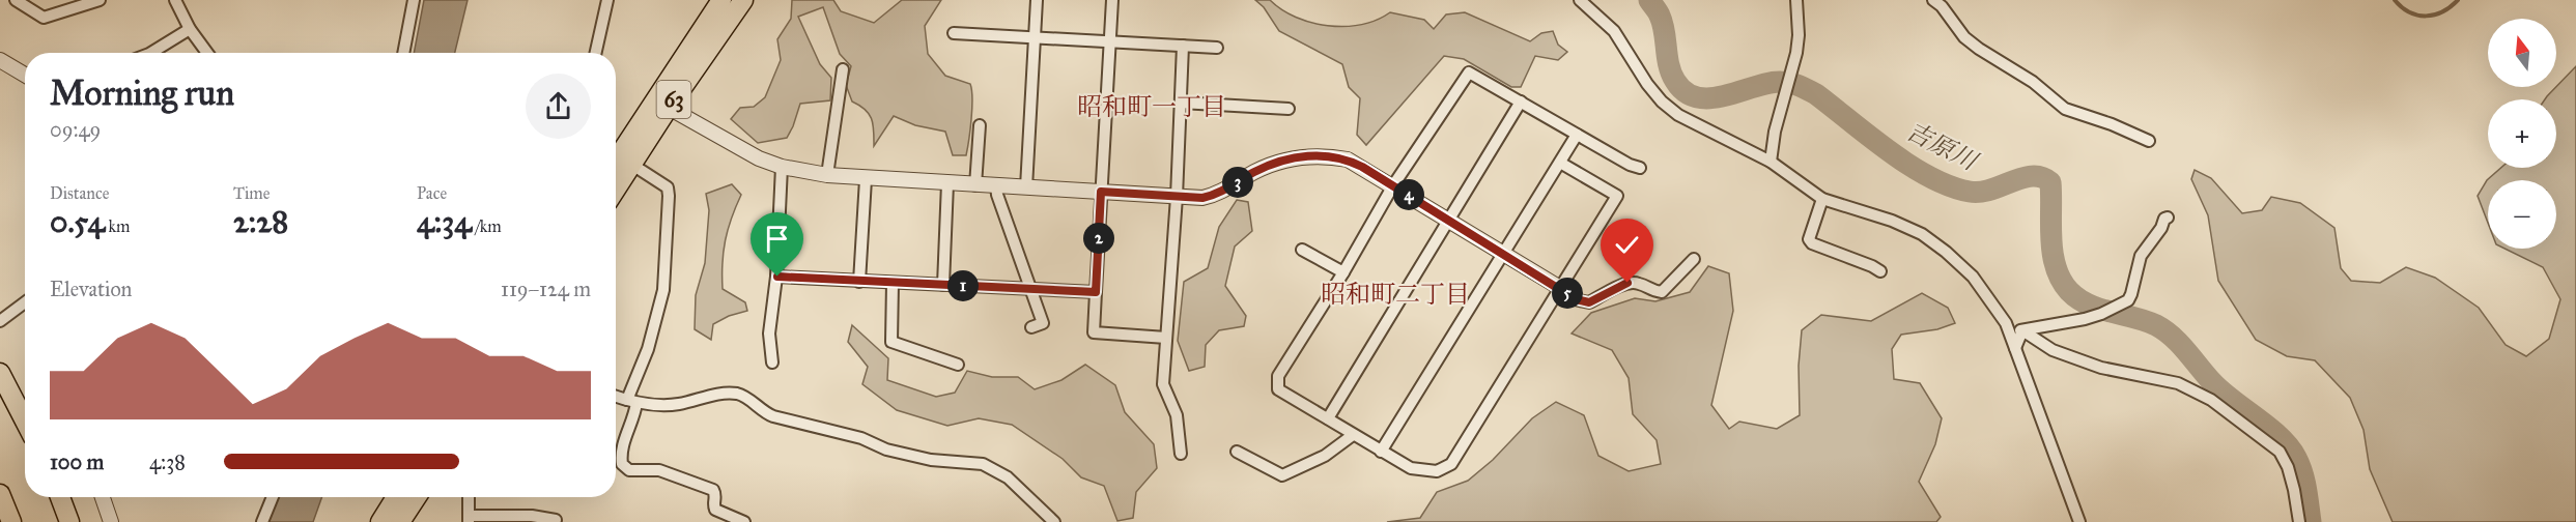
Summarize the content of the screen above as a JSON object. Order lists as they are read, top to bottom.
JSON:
{
  "streets": {
    "main road": ["63"]
  },
  "districts": ["昭和町一丁目", "昭和町二丁目"],
  "water": ["吉原川"],
  "north": "top",
  "page": {
    "map_buttons": ["+", "−"],
    "heading": ["Morning run", "09:49"],
    "stats": [
      ["Distance", "0.54 km"],
      ["Time", "2:28"],
      ["Pace", "4:34 /km"]
    ],
    "pins": [
      "3",
      "4",
      "2",
      "1",
      "5"
    ],
    "chart": ["Elevation", "119–124 m"],
    "list": [
      {
        "name": "100 m",
        "note": "4:38"
      }
    ]
  }
}
